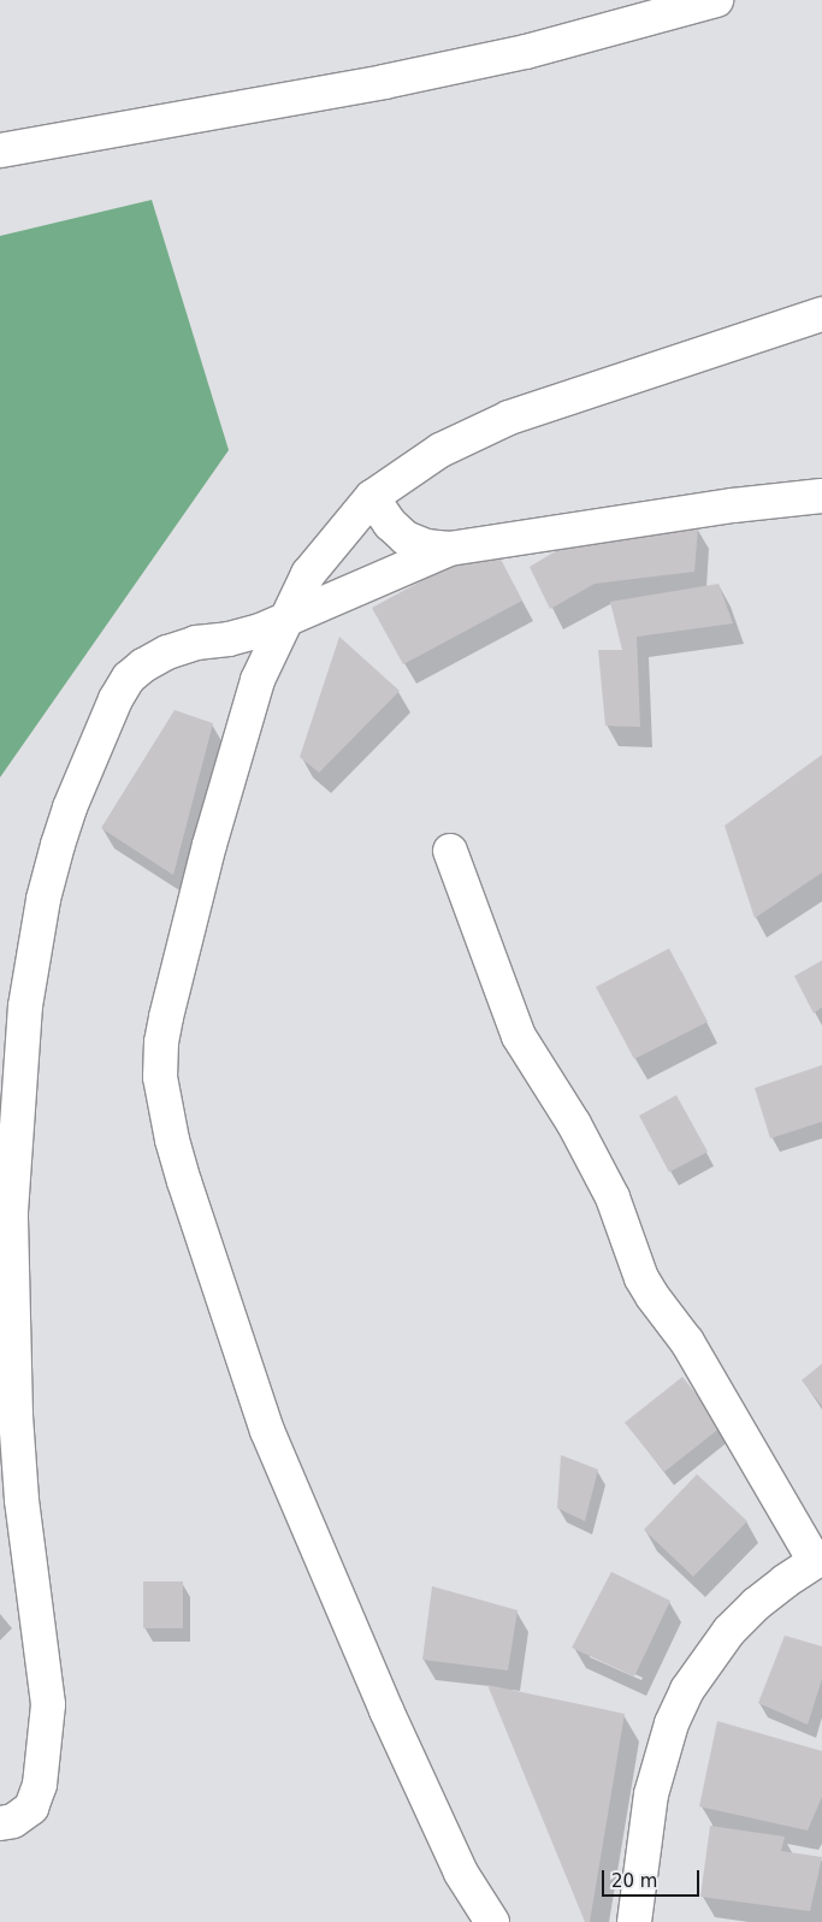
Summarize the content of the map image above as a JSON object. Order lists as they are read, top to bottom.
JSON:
{
  "scale_bar": "20 m"
}
